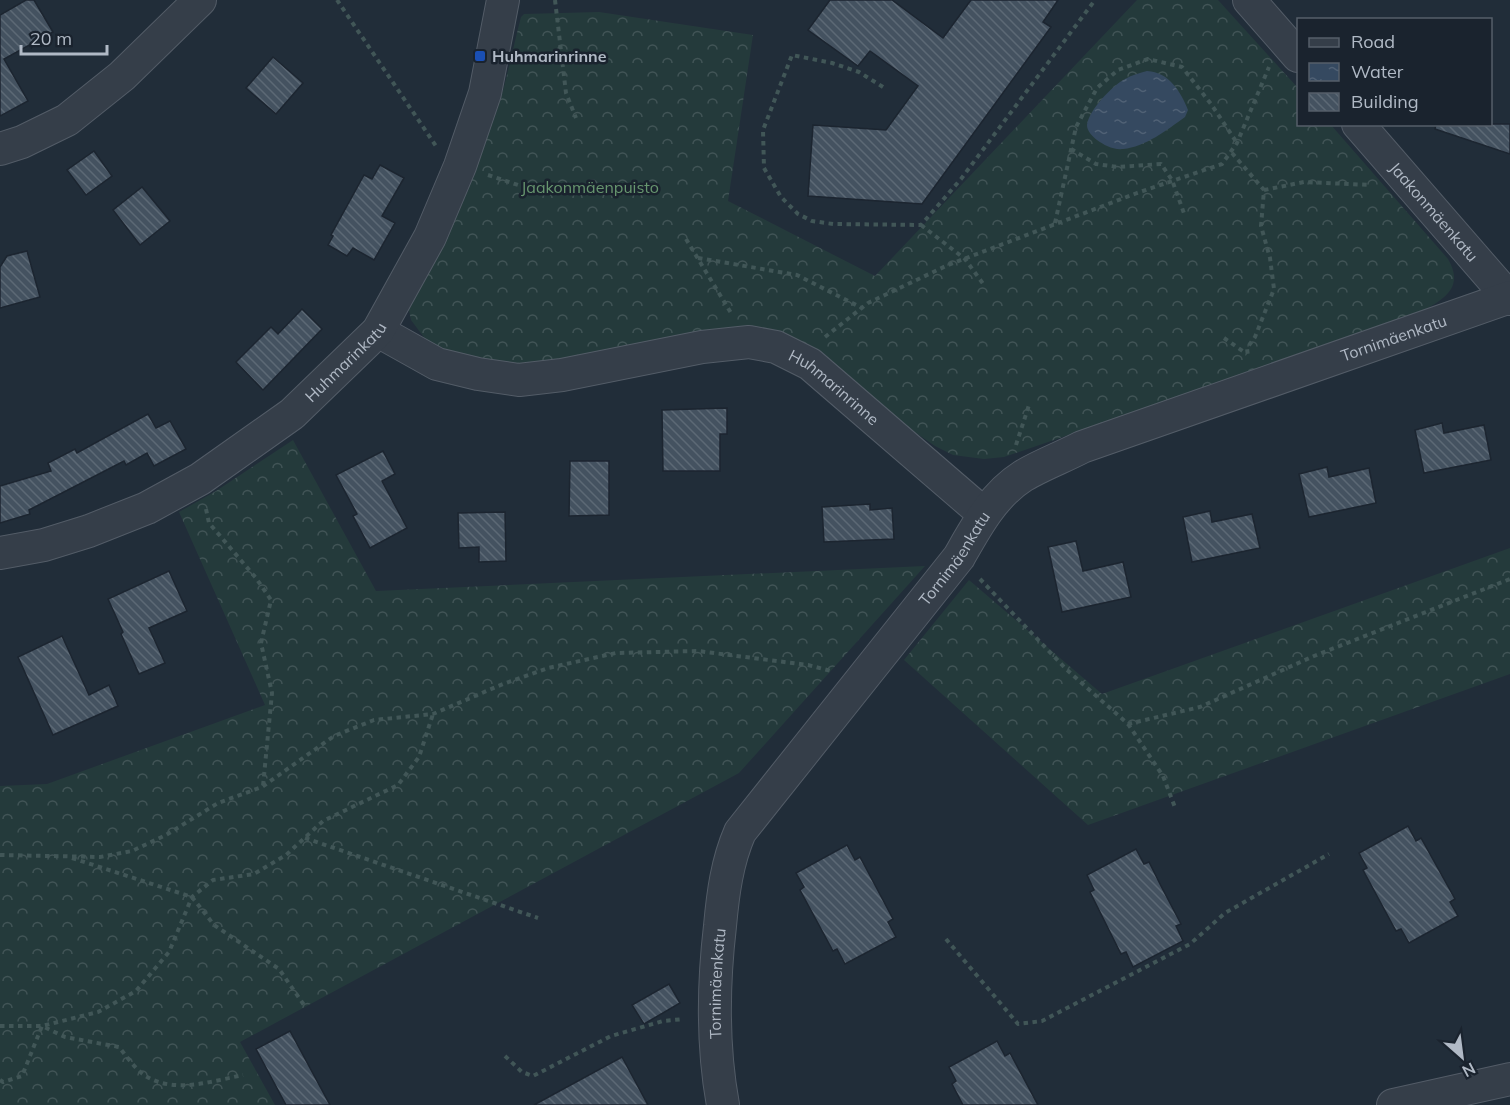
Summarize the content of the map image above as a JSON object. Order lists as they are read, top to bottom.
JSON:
{
  "streets": {
    "street": [
      "Jaakonmäenkatu",
      "Tornimäenkatu",
      "Huhmarinkatu",
      "Huhmarinrinne"
    ]
  },
  "crossings": [
    ["Jaakonmäenkatu", "Tornimäenkatu"],
    ["Tornimäenkatu", "Huhmarinrinne"],
    ["Huhmarinkatu", "Huhmarinrinne"]
  ],
  "parks": ["Jaakonmäenpuisto"],
  "places": {
    "transit": ["Huhmarinrinne"]
  },
  "legend": ["Road", "Water", "Building"],
  "scale_bar": "20 m",
  "north": "bottom right"
}
